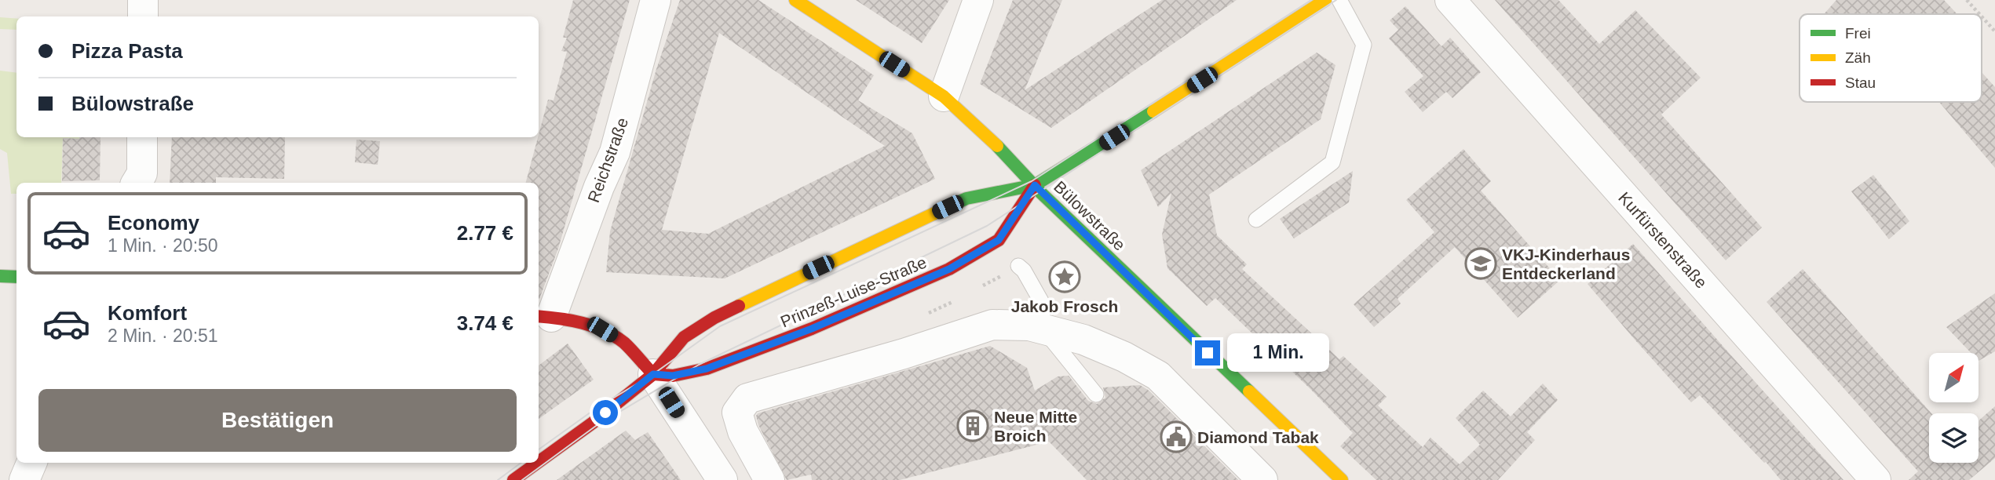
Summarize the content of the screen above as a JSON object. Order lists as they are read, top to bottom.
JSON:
{
  "streets": {
    "main road": ["Bülowstraße", "Prinzeß-Luise-Straße"],
    "street": ["Reichstraße", "Kurfürstenstraße"]
  },
  "crossings": [
    ["Bülowstraße", "Prinzeß-Luise-Straße"]
  ],
  "places": {
    "school or university": ["VKJ-Kinderhaus Entdeckerland"],
    "place": ["Jakob Frosch"],
    "building": ["Neue Mitte Broich"],
    "public building": ["Diamond Tabak"]
  },
  "legend": ["Frei", "Zäh", "Stau"],
  "north": "top right",
  "page": {
    "banner": ["Pizza Pasta", "Bülowstraße"],
    "list": [
      {
        "name": "Economy",
        "note": "1 Min. · 20:50",
        "value": "2.77 €"
      },
      {
        "name": "Komfort",
        "note": "2 Min. · 20:51",
        "value": "3.74 €"
      }
    ],
    "bubble": "1 Min.",
    "buttons": "Bestätigen"
  }
}
